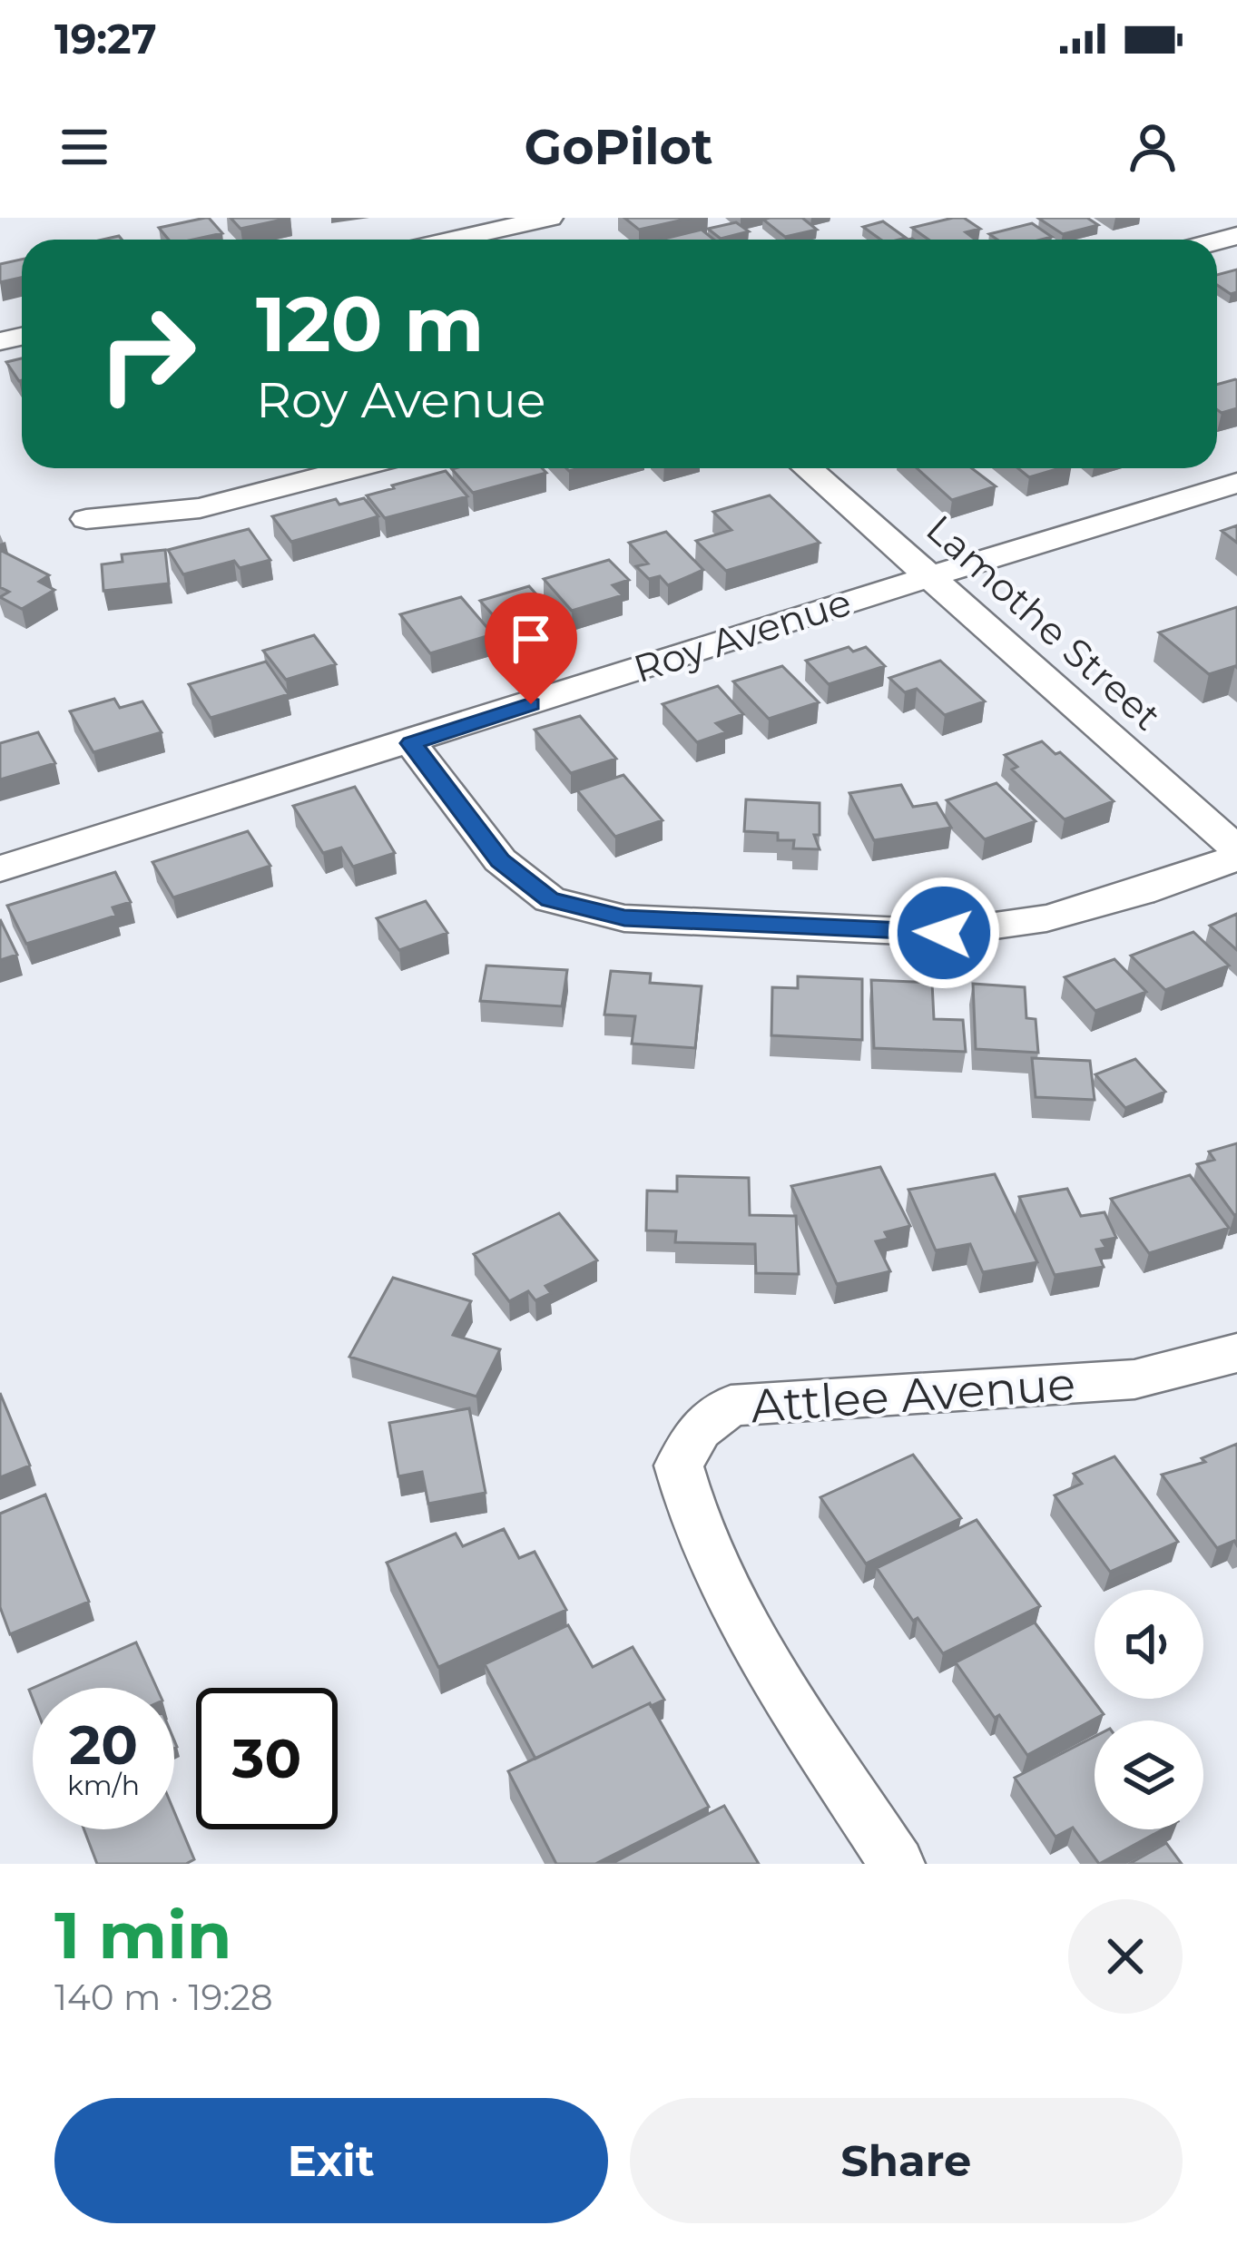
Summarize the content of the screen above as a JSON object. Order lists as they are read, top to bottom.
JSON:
{
  "streets": {
    "street": ["Lamothe Street", "Roy Avenue", "Attlee Avenue"]
  },
  "crossings": [
    ["Lamothe Street", "Roy Avenue"]
  ],
  "page": {
    "status": "19:27",
    "header": "GoPilot",
    "turn": ["120 m", "Roy Avenue"],
    "speed": "20 km/h",
    "limit": "30",
    "heading": ["1 min", "140 m · 19:28"],
    "buttons": ["Exit", "Share"]
  }
}
